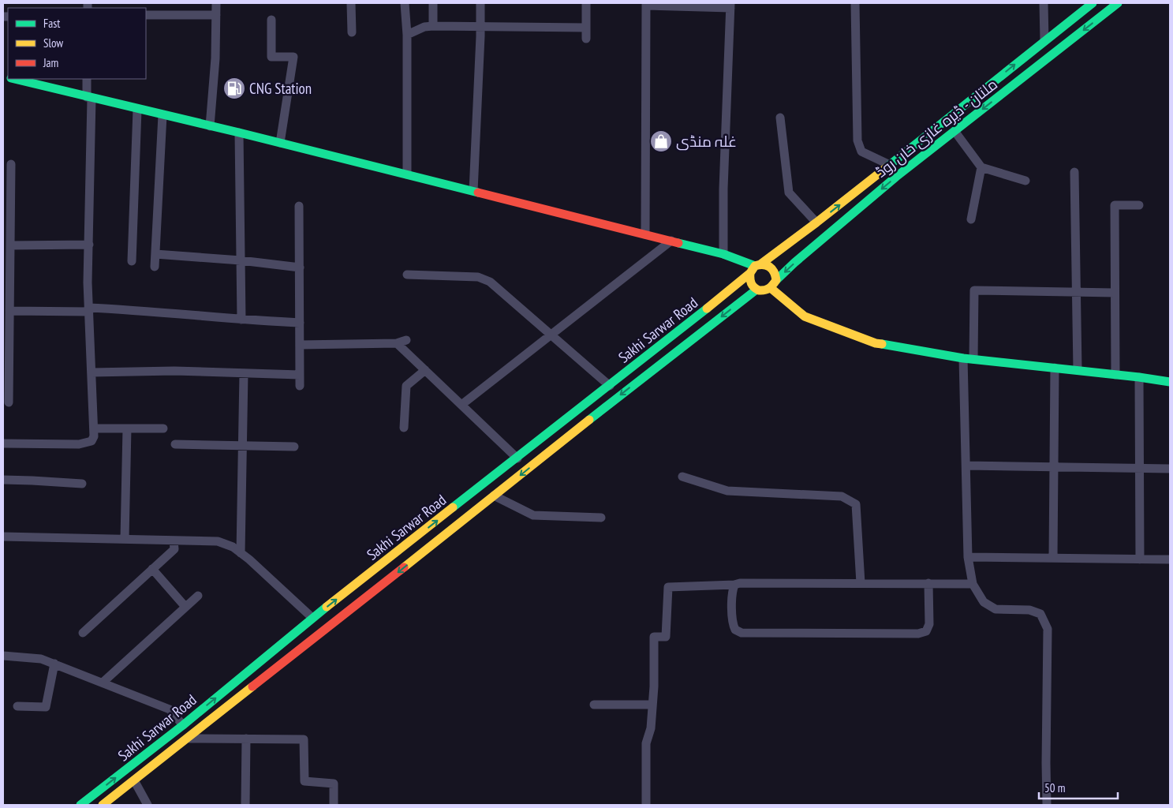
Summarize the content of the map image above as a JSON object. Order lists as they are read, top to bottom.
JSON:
{
  "streets": {
    "main road": ["ملتان - ڈیرہ غازی خان روڈ", "Sakhi Sarwar Road"]
  },
  "crossings": [
    ["ملتان - ڈیرہ غازی خان روڈ", "Sakhi Sarwar Road"]
  ],
  "places": {
    "fuel station": ["CNG Station"],
    "shop": ["غلہ منڈی"]
  },
  "legend": ["Fast", "Slow", "Jam"],
  "scale_bar": "50 m"
}
